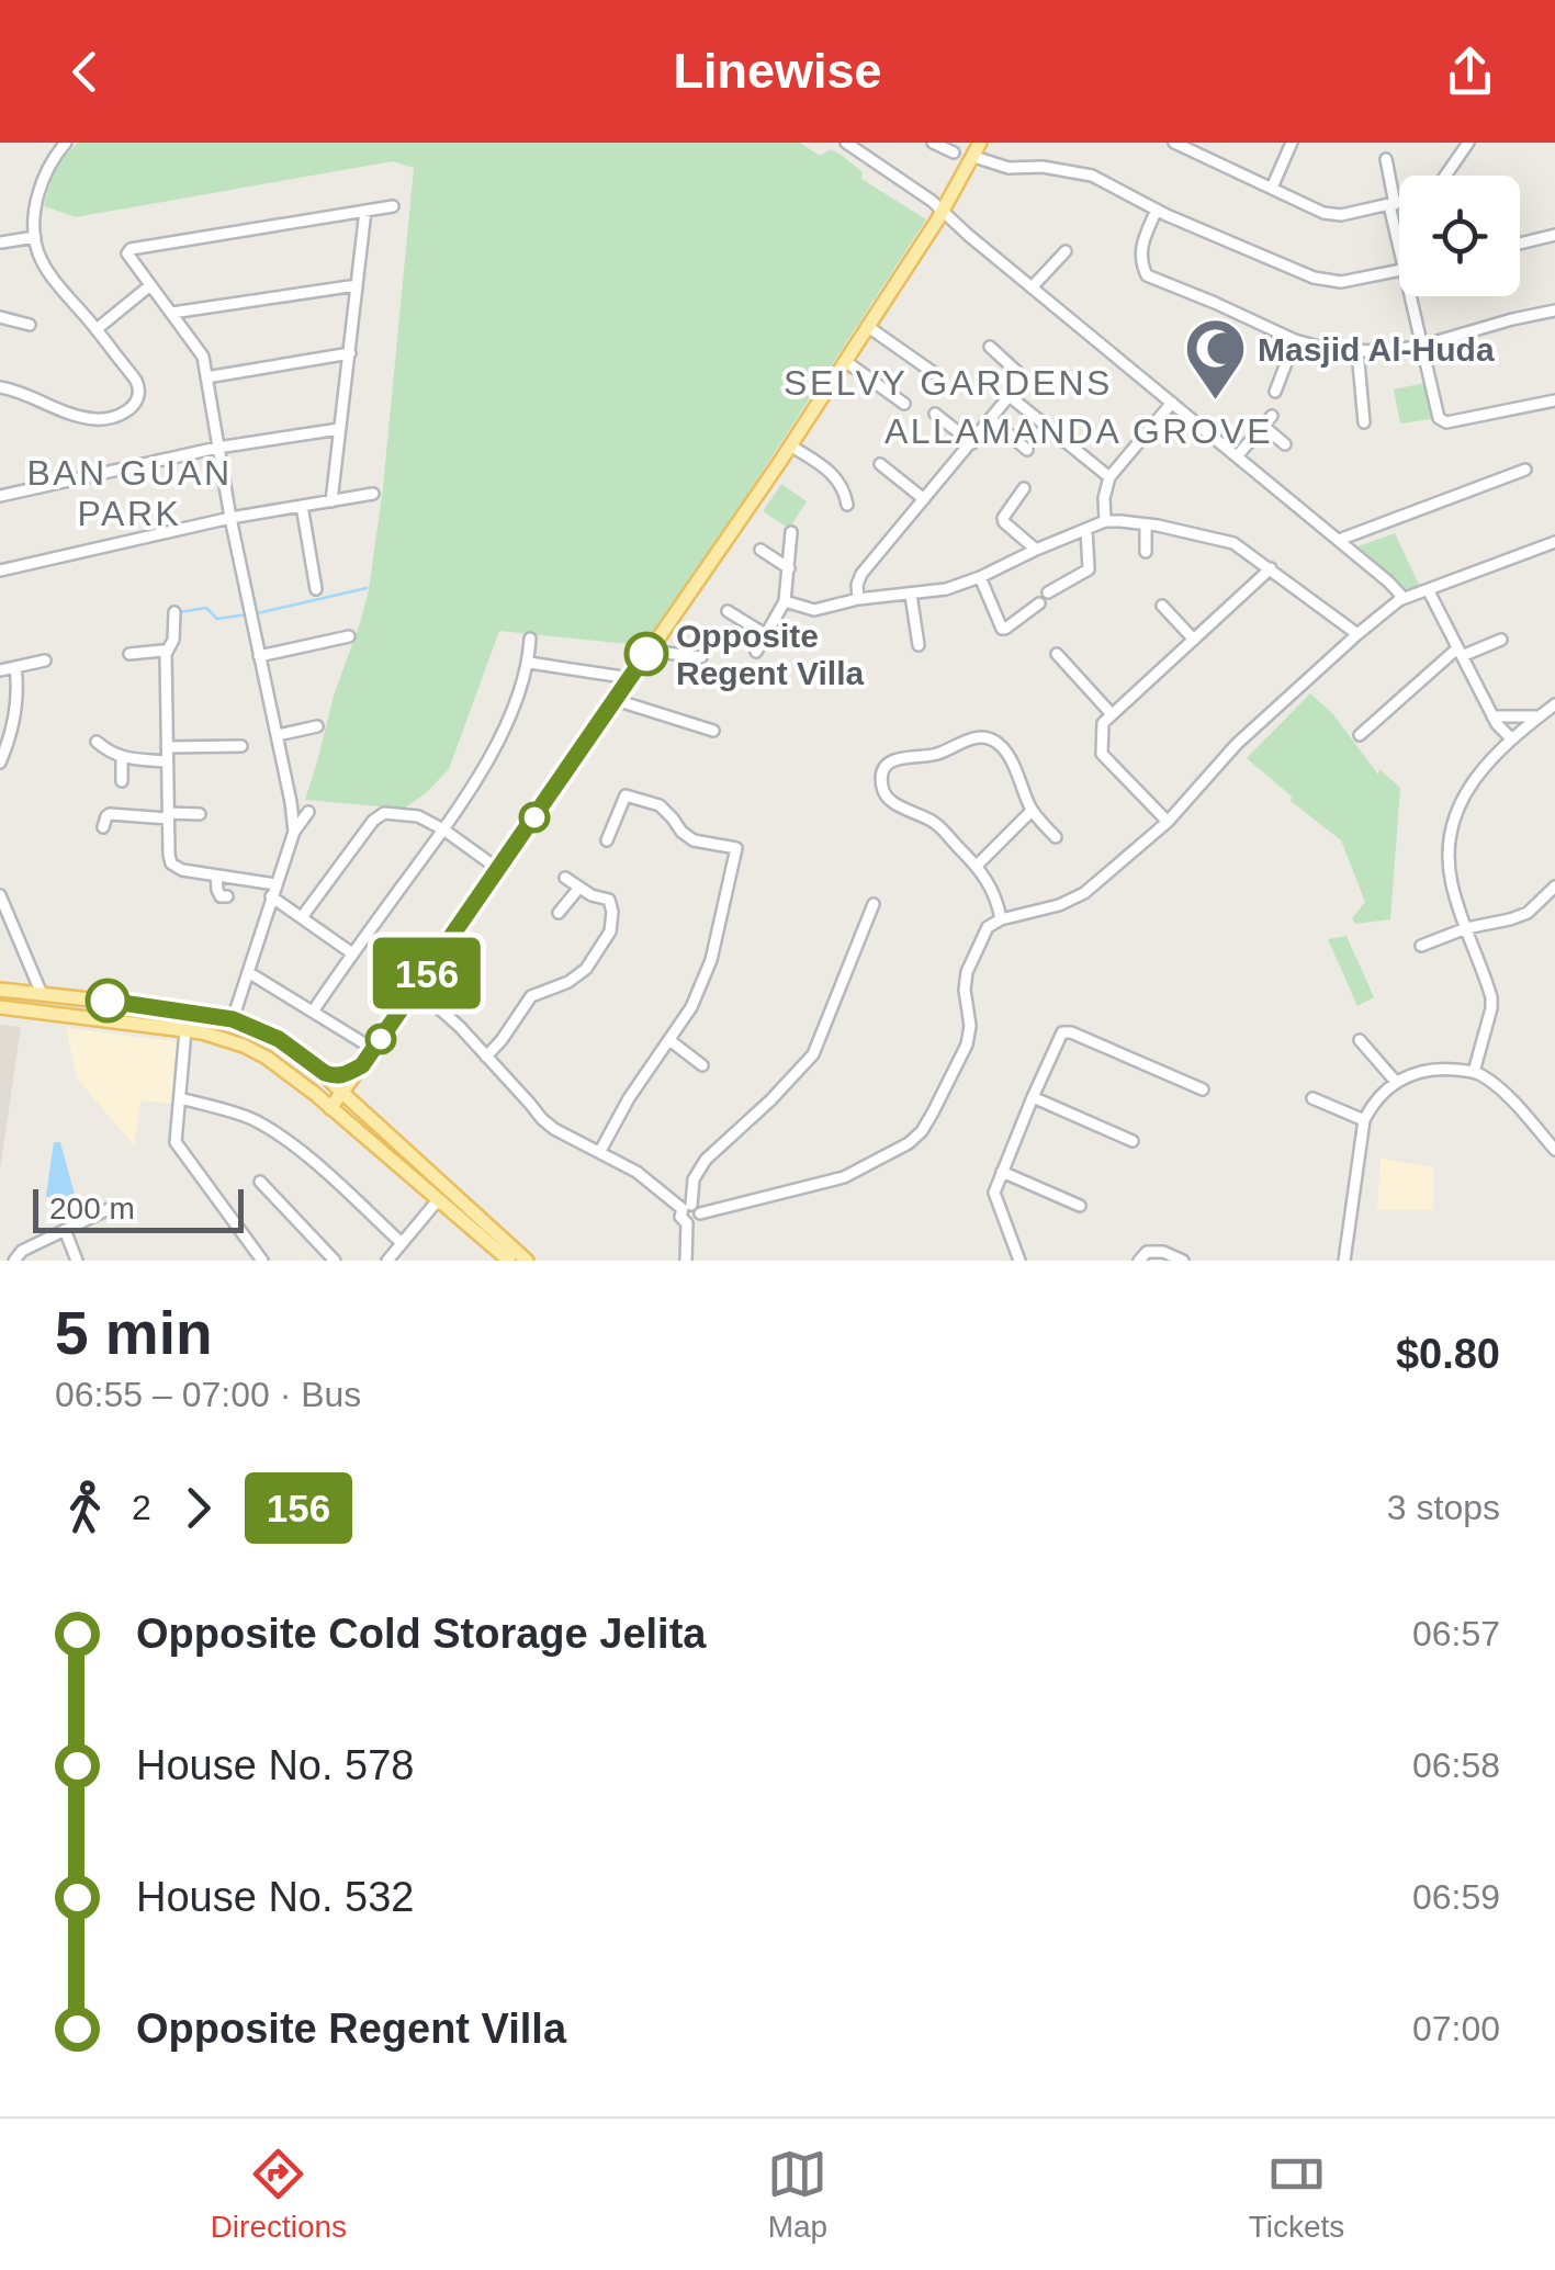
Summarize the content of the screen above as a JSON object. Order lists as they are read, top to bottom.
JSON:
{
  "districts": ["SELVY GARDENS", "ALLAMANDA GROVE", "BAN GUAN PARK"],
  "places": {
    "mosque": ["Masjid Al-Huda"],
    "other": ["Opposite Regent Villa"]
  },
  "lines": ["bus line 156"],
  "scale_bar": "200 m",
  "page": {
    "header": "Linewise",
    "on_map": "156",
    "scale": "200 m",
    "heading": ["5 min", "06:55 – 07:00 · Bus", "$0.80"],
    "legs": ["2", "156", "3 stops"],
    "list": [
      {
        "name": "Opposite Cold Storage Jelita",
        "value": "06:57"
      },
      {
        "name": "House No. 578",
        "value": "06:58"
      },
      {
        "name": "House No. 532",
        "value": "06:59"
      },
      {
        "name": "Opposite Regent Villa",
        "value": "07:00"
      }
    ],
    "tabs": ["Directions", "Map", "Tickets"]
  }
}
